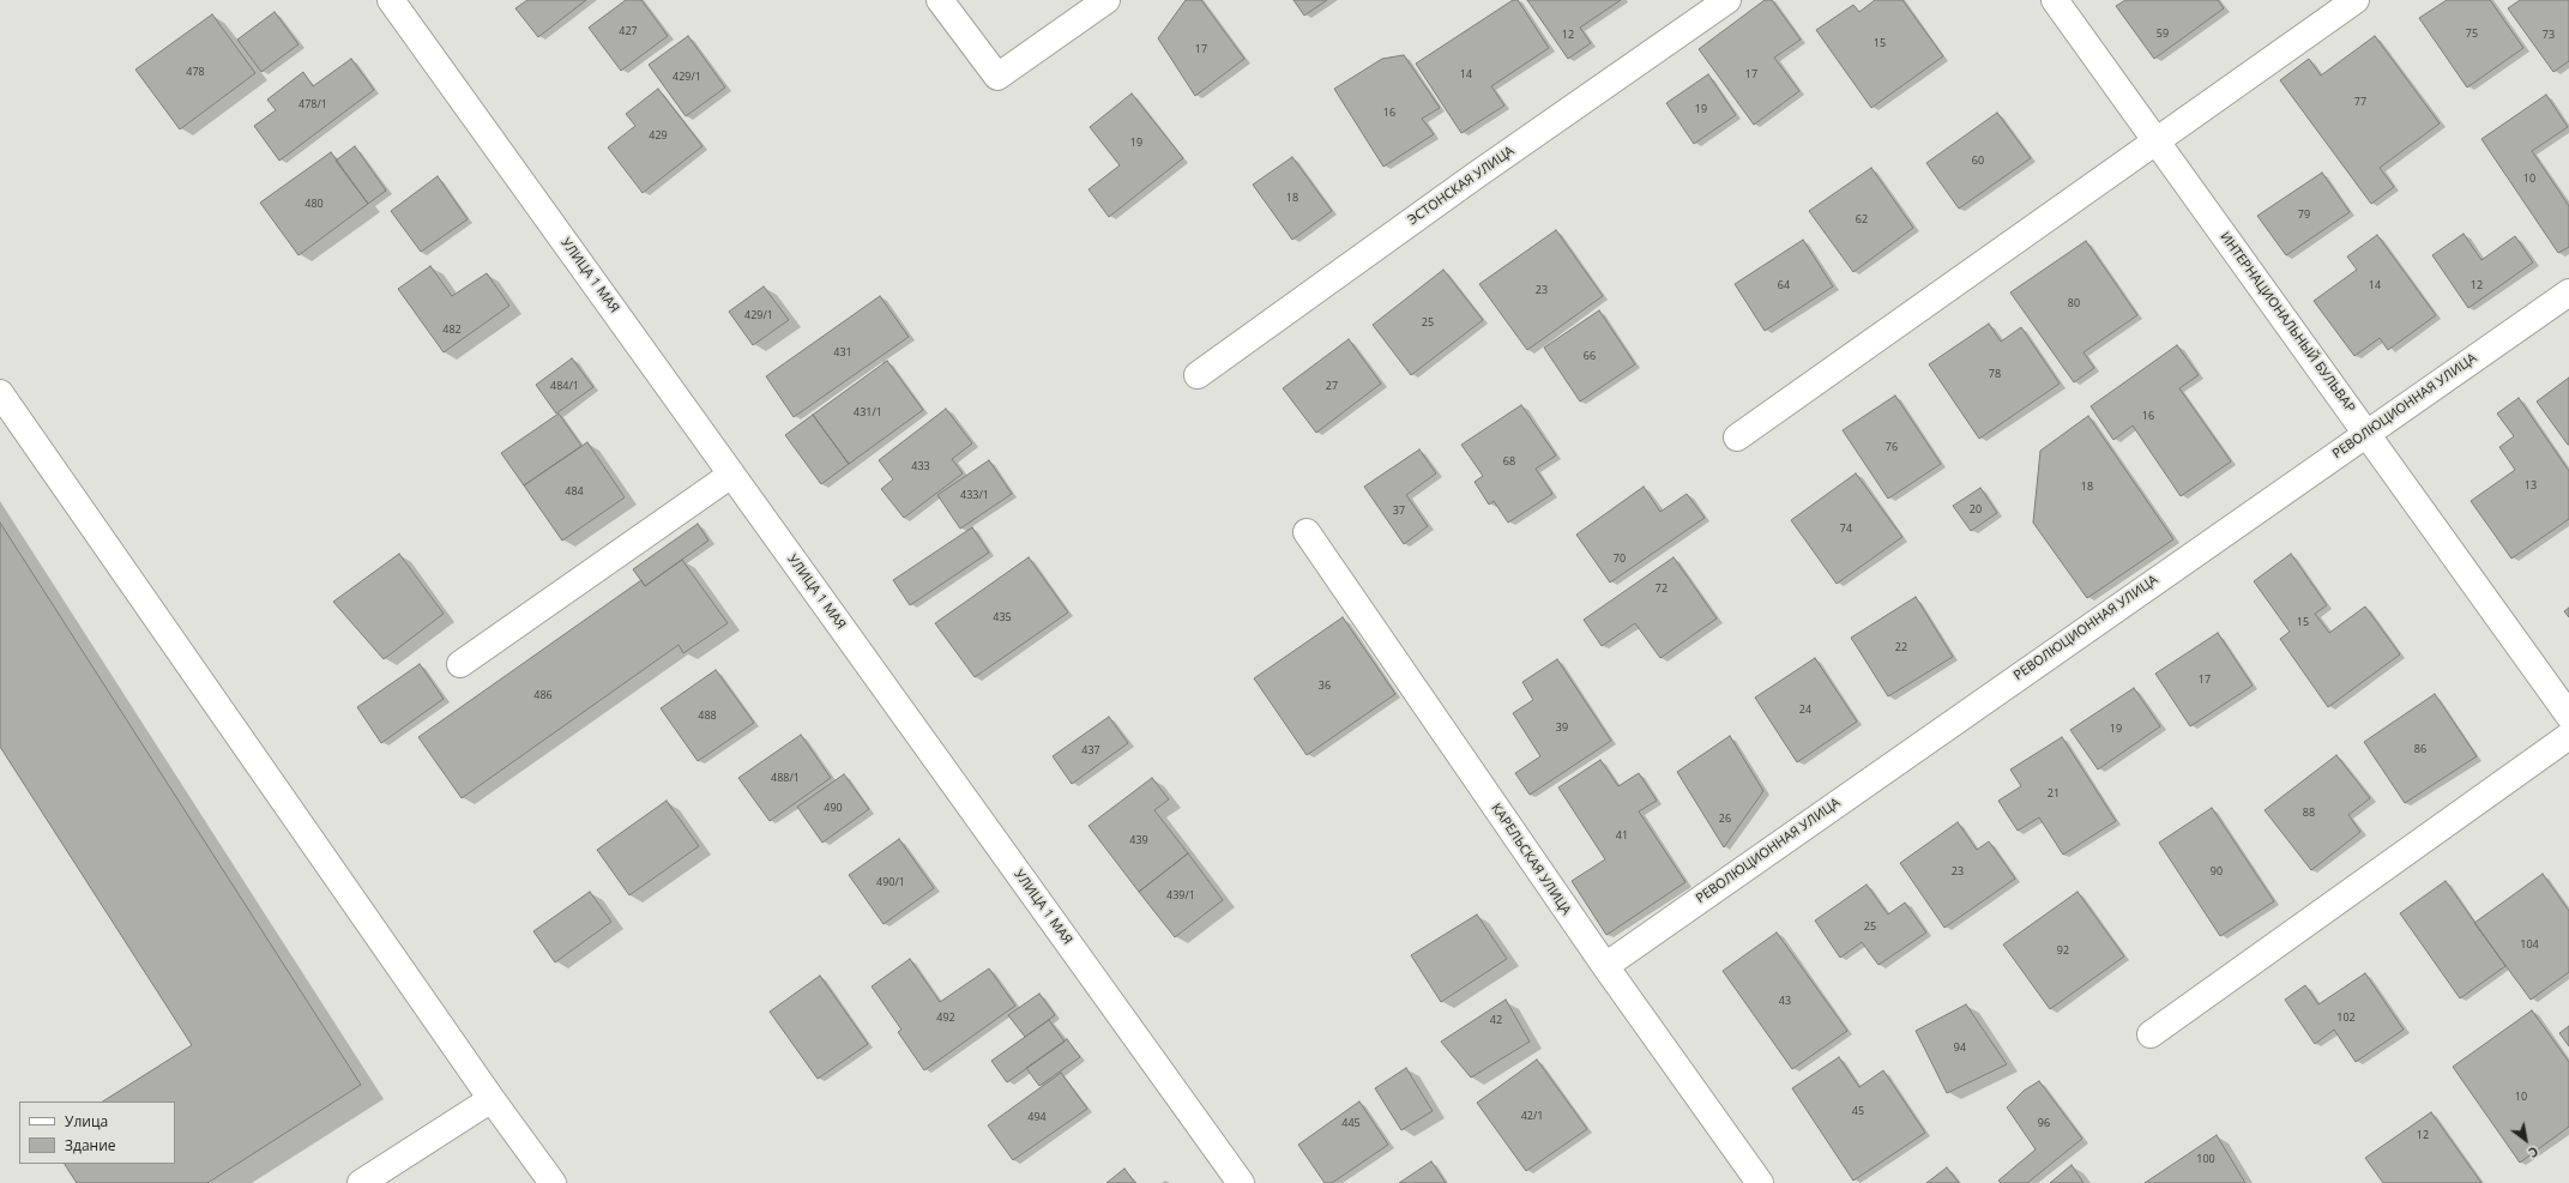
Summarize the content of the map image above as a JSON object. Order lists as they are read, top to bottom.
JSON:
{
  "streets": {
    "street": [
      "ЭСТОНСКАЯ УЛИЦА",
      "УЛИЦА 1 МАЯ",
      "ИНТЕРНАЦИОНАЛЬНЫЙ БУЛЬВАР",
      "РЕВОЛЮЦИОННАЯ УЛИЦА",
      "КАРЕЛЬСКАЯ УЛИЦА"
    ]
  },
  "crossings": [
    ["ИНТЕРНАЦИОНАЛЬНЫЙ БУЛЬВАР", "РЕВОЛЮЦИОННАЯ УЛИЦА"],
    ["РЕВОЛЮЦИОННАЯ УЛИЦА", "КАРЕЛЬСКАЯ УЛИЦА"]
  ],
  "house_numbers": [
    "427",
    "59",
    "75",
    "12",
    "73",
    "15",
    "17",
    "478",
    "14",
    "17",
    "429/1",
    "77",
    "478/1",
    "19",
    "16",
    "429",
    "19",
    "60",
    "10",
    "18",
    "480",
    "79",
    "62",
    "64",
    "14",
    "12",
    "23",
    "80",
    "429/1",
    "25",
    "482",
    "431",
    "66",
    "78",
    "484/1",
    "27",
    "431/1",
    "16",
    "76",
    "68",
    "433",
    "13",
    "18",
    "484",
    "433/1",
    "20",
    "37",
    "74",
    "70",
    "72",
    "435",
    "15",
    "22",
    "17",
    "36",
    "486",
    "24",
    "488",
    "39",
    "19",
    "86",
    "437",
    "488/1",
    "21",
    "490",
    "88",
    "26",
    "41",
    "439",
    "23",
    "90",
    "490/1",
    "439/1",
    "25",
    "104",
    "92",
    "43",
    "492",
    "102",
    "42",
    "94",
    "10",
    "45",
    "42/1",
    "494",
    "445",
    "96",
    "12",
    "100"
  ],
  "legend": ["Улица", "Здание"],
  "north": "bottom right"
}
